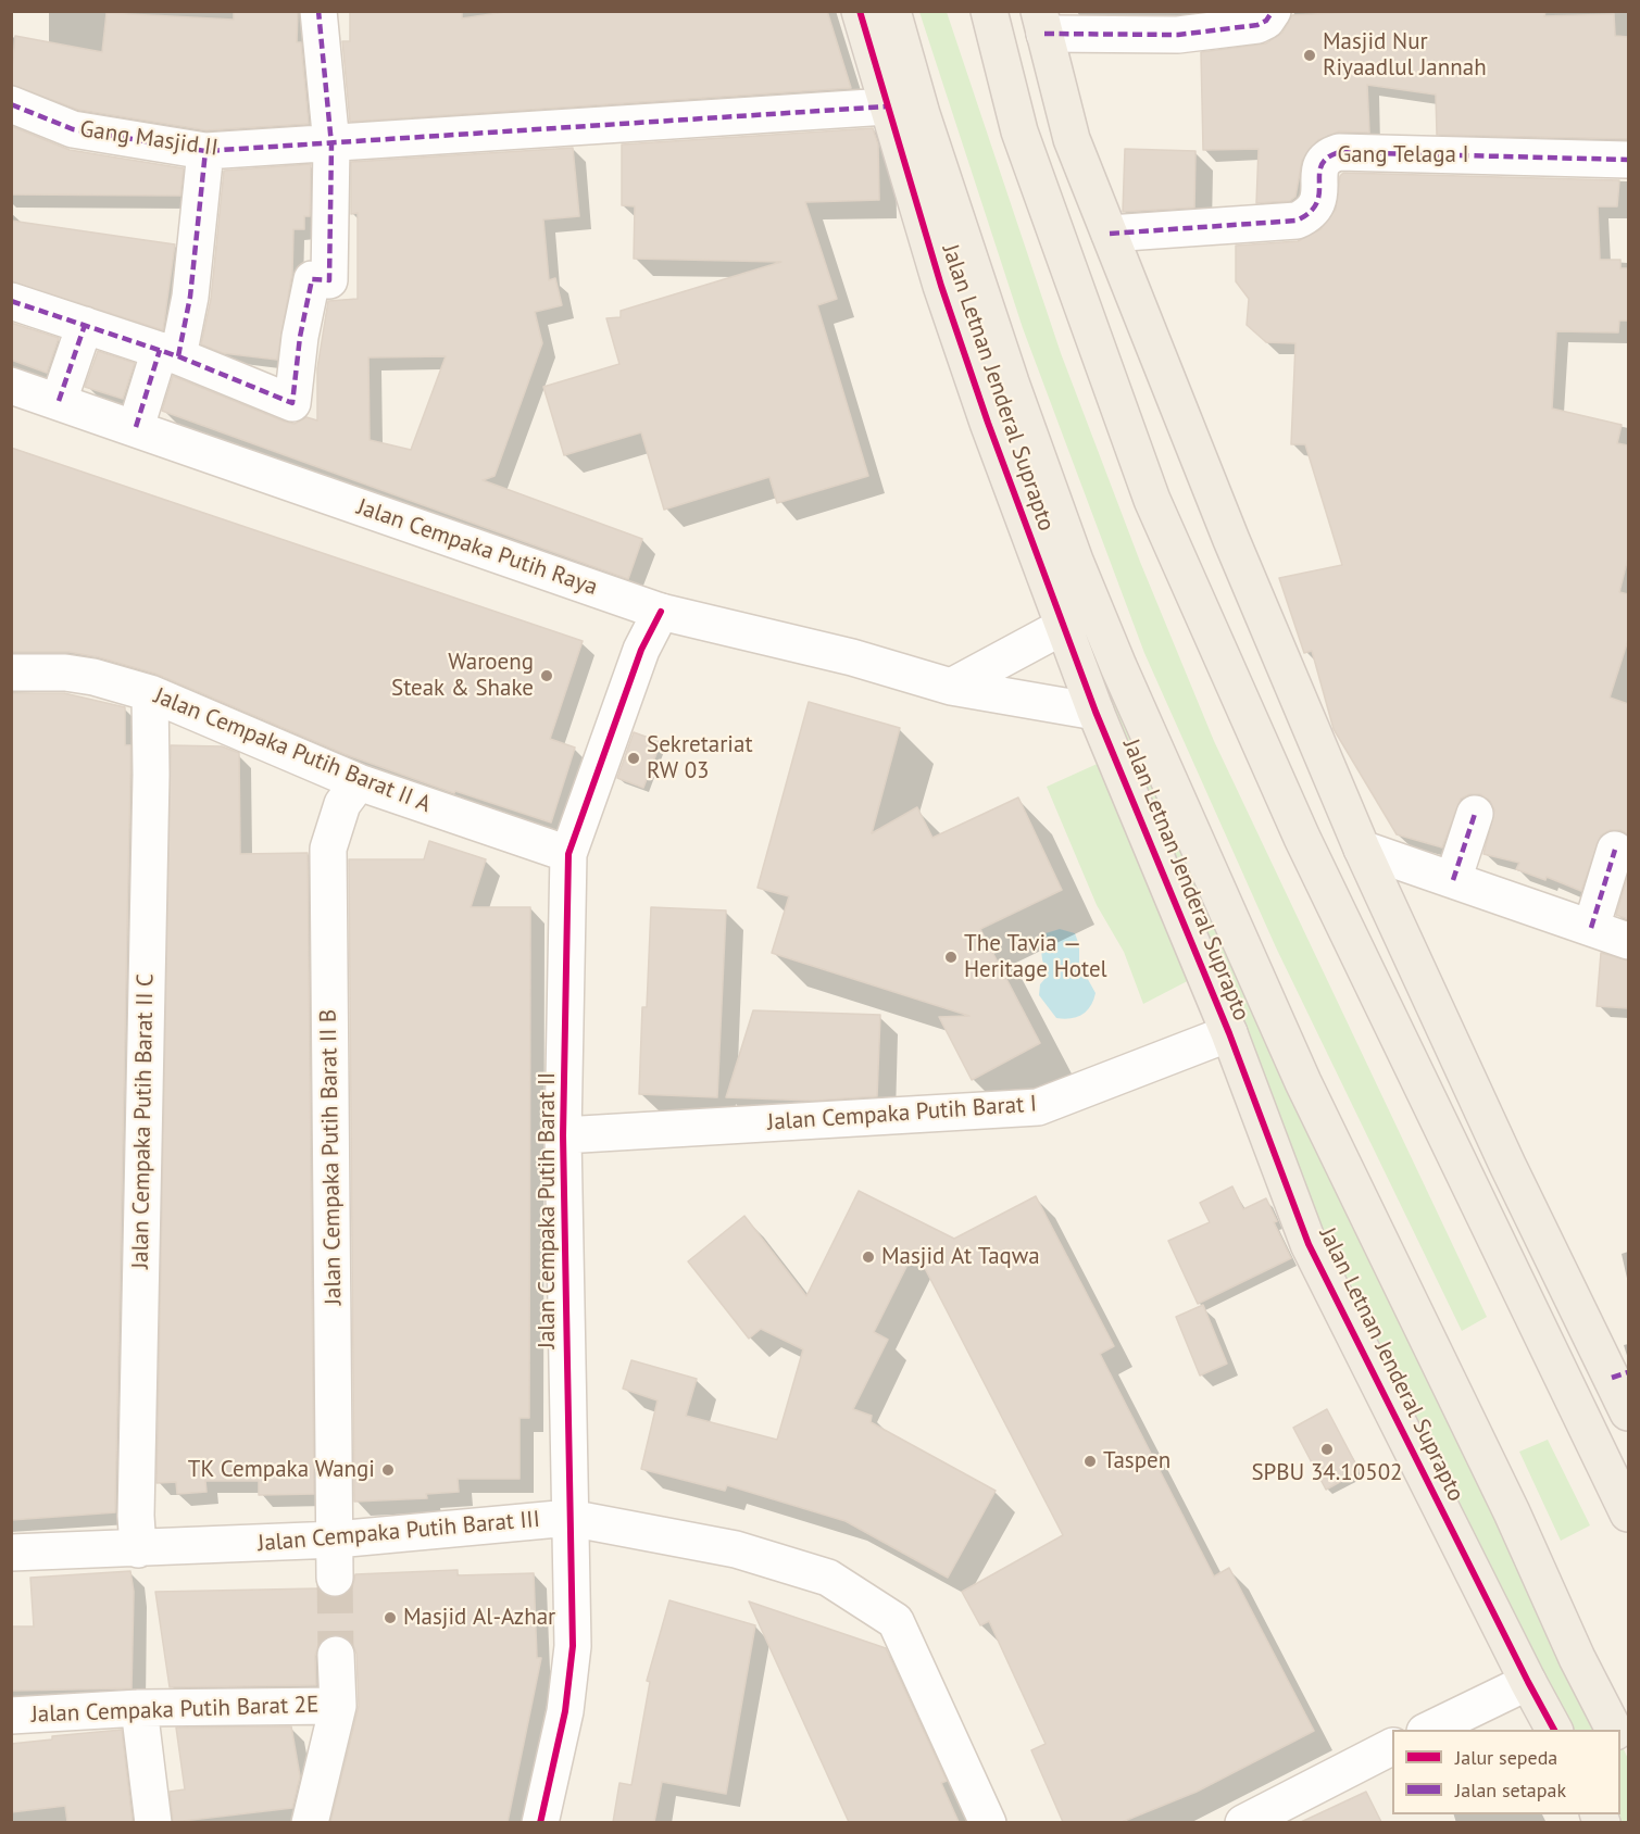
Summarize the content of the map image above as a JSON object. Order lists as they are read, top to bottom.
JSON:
{
  "streets": {
    "main road": ["Jalan Letnan Jenderal Suprapto"],
    "street": [
      "Gang Masjid II",
      "Gang Telaga I",
      "Jalan Cempaka Putih Raya",
      "Jalan Cempaka Putih Barat II A",
      "Jalan Cempaka Putih Barat I",
      "Jalan Cempaka Putih Barat II C",
      "Jalan Cempaka Putih Barat II B",
      "Jalan Cempaka Putih Barat II",
      "Jalan Cempaka Putih Barat III",
      "Jalan Cempaka Putih Barat 2E"
    ]
  },
  "crossings": [
    ["Gang Masjid II", "Jalan Letnan Jenderal Suprapto"],
    ["Jalan Letnan Jenderal Suprapto", "Jalan Cempaka Putih Raya"],
    ["Jalan Letnan Jenderal Suprapto", "Jalan Cempaka Putih Barat I"],
    ["Jalan Cempaka Putih Raya", "Jalan Cempaka Putih Barat II"],
    ["Jalan Cempaka Putih Barat II A", "Jalan Cempaka Putih Barat II C"],
    ["Jalan Cempaka Putih Barat II A", "Jalan Cempaka Putih Barat II B"],
    ["Jalan Cempaka Putih Barat II A", "Jalan Cempaka Putih Barat II"],
    ["Jalan Cempaka Putih Barat I", "Jalan Cempaka Putih Barat II"],
    ["Jalan Cempaka Putih Barat II C", "Jalan Cempaka Putih Barat III"],
    ["Jalan Cempaka Putih Barat II B", "Jalan Cempaka Putih Barat III"],
    ["Jalan Cempaka Putih Barat II", "Jalan Cempaka Putih Barat III"]
  ],
  "places": [
    "Masjid Nur Riyaadlul Jannah",
    "Waroeng Steak & Shake",
    "Sekretariat RW 03",
    "The Tavia — Heritage Hotel",
    "Masjid At Taqwa",
    "SPBU 34.10502",
    "Taspen",
    "TK Cempaka Wangi",
    "Masjid Al-Azhar"
  ],
  "legend": ["Jalur sepeda", "Jalan setapak"]
}
